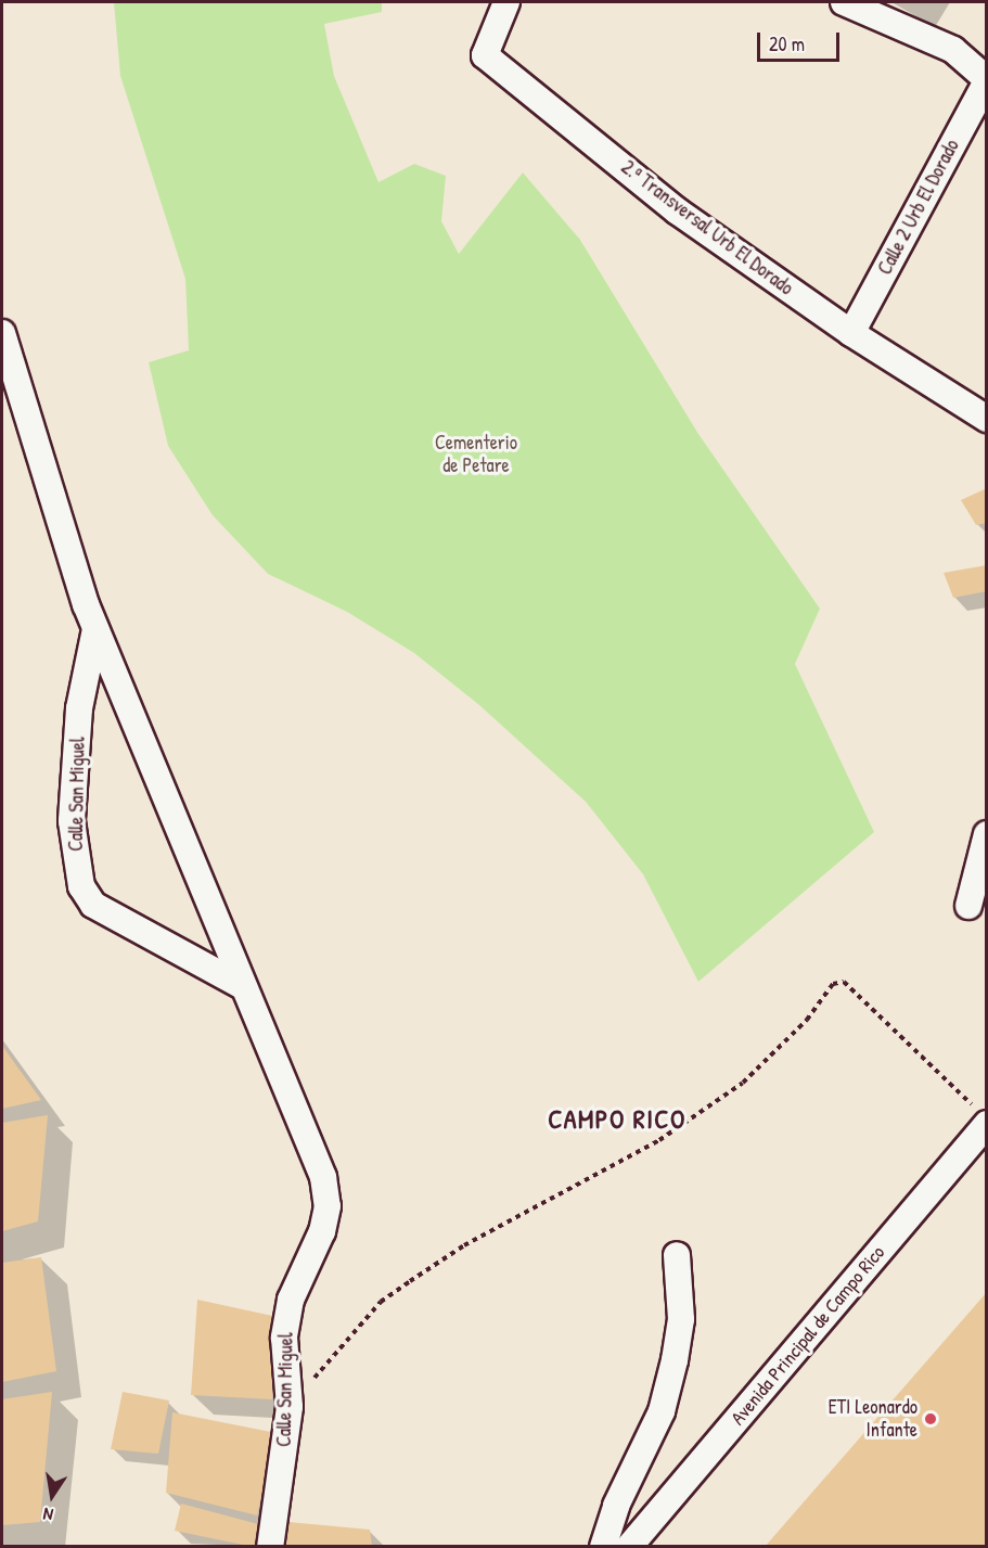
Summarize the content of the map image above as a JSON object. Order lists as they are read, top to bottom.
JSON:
{
  "streets": {
    "street": [
      "Calle 2 Urb El Dorado",
      "2.ª Transversal Urb El Dorado",
      "Calle San Miguel",
      "Avenida Principal de Campo Rico"
    ]
  },
  "crossings": [
    ["Calle 2 Urb El Dorado", "2.ª Transversal Urb El Dorado"]
  ],
  "districts": ["CAMPO RICO"],
  "parks": ["Cementerio de Petare"],
  "places": ["ETI Leonardo Infante"],
  "scale_bar": "20 m",
  "north": "bottom"
}
